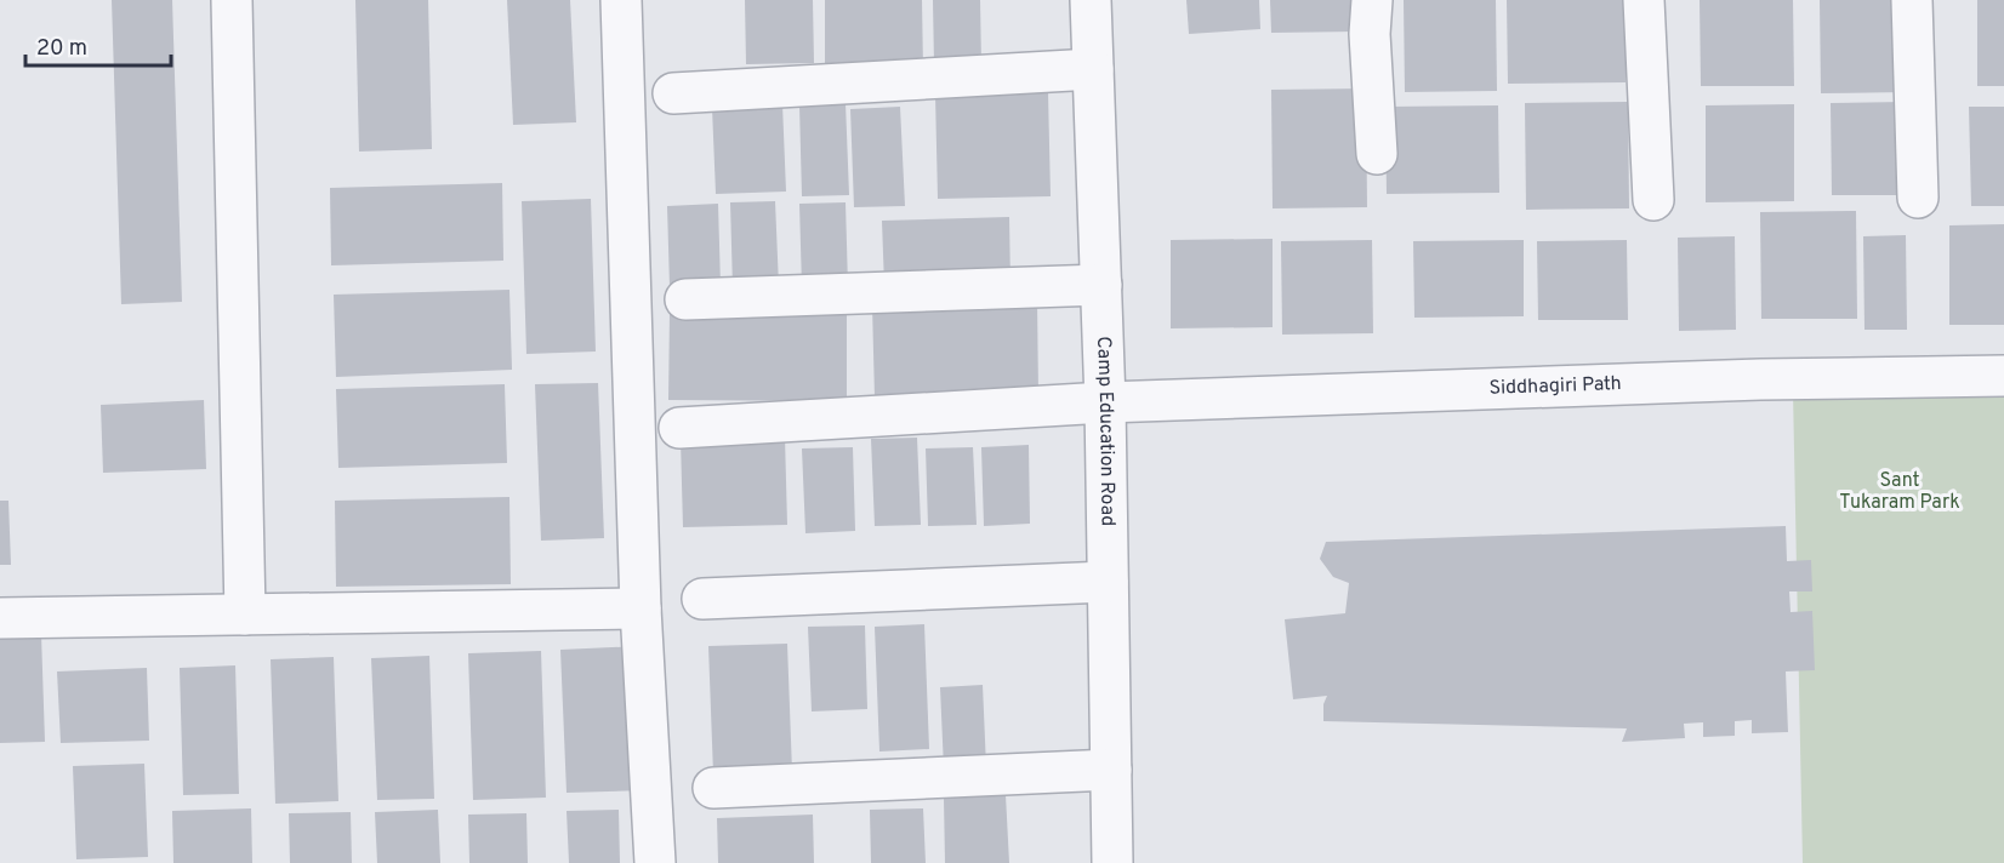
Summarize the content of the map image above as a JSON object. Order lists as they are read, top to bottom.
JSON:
{
  "streets": {
    "street": ["Siddhagiri Path", "Camp Education Road"]
  },
  "crossings": [
    ["Siddhagiri Path", "Camp Education Road"]
  ],
  "parks": ["Sant Tukaram Park"],
  "scale_bar": "20 m"
}
